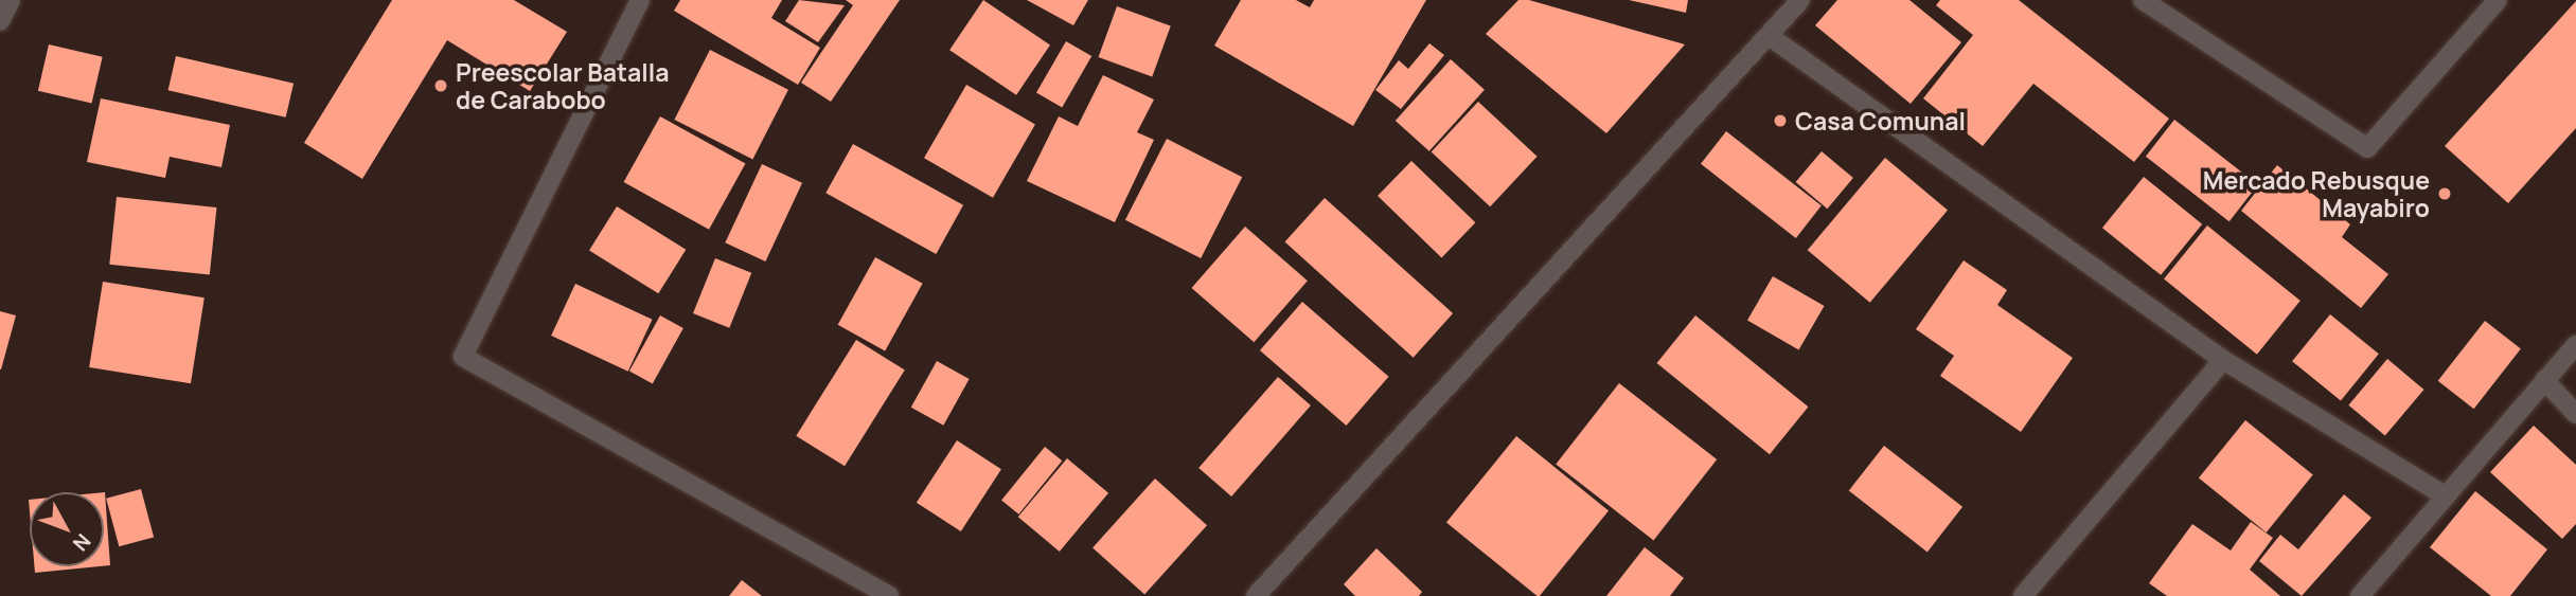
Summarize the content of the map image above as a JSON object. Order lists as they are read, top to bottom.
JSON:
{
  "places": ["Preescolar Batalla de Carabobo", "Casa Comunal", "Mercado Rebusque Mayabiro"],
  "north": "bottom right"
}
